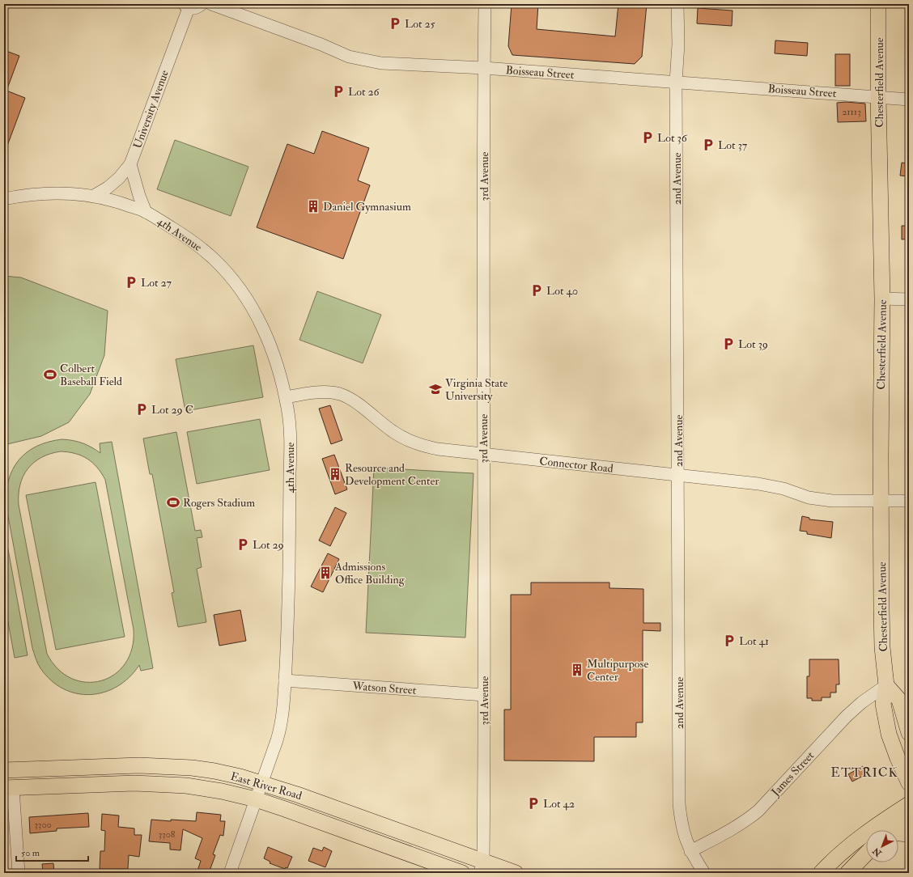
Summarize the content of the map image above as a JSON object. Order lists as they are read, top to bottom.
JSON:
{
  "streets": {
    "main road": ["Chesterfield Avenue", "East River Road"],
    "street": [
      "Boisseau Street",
      "University Avenue",
      "3rd Avenue",
      "2nd Avenue",
      "4th Avenue",
      "Connector Road",
      "Watson Street",
      "James Street"
    ]
  },
  "crossings": [
    ["Boisseau Street", "Chesterfield Avenue"],
    ["Boisseau Street", "3rd Avenue"],
    ["Boisseau Street", "2nd Avenue"],
    ["Chesterfield Avenue", "Connector Road"],
    ["Chesterfield Avenue", "James Street"],
    ["University Avenue", "4th Avenue"],
    ["3rd Avenue", "Connector Road"],
    ["3rd Avenue", "Watson Street"],
    ["3rd Avenue", "East River Road"],
    ["2nd Avenue", "Connector Road"],
    ["2nd Avenue", "James Street"],
    ["4th Avenue", "Connector Road"],
    ["4th Avenue", "Watson Street"],
    ["4th Avenue", "East River Road"]
  ],
  "districts": ["ETTRICK"],
  "places": {
    "parking": [
      "Lot 25",
      "Lot 26",
      "Lot 36",
      "Lot 37",
      "Lot 27",
      "Lot 40",
      "Lot 39",
      "Lot 29 C",
      "Lot 29",
      "Lot 41",
      "Lot 42"
    ],
    "building": [
      "Daniel Gymnasium",
      "Resource and Development Center",
      "Admissions Office Building",
      "Multipurpose Center"
    ],
    "sports": ["Colbert Baseball Field", "Rogers Stadium"],
    "school or university": ["Virginia State University"]
  },
  "house_numbers": ["21113", "3300", "3308"],
  "scale_bar": "50 m",
  "north": "bottom left"
}
